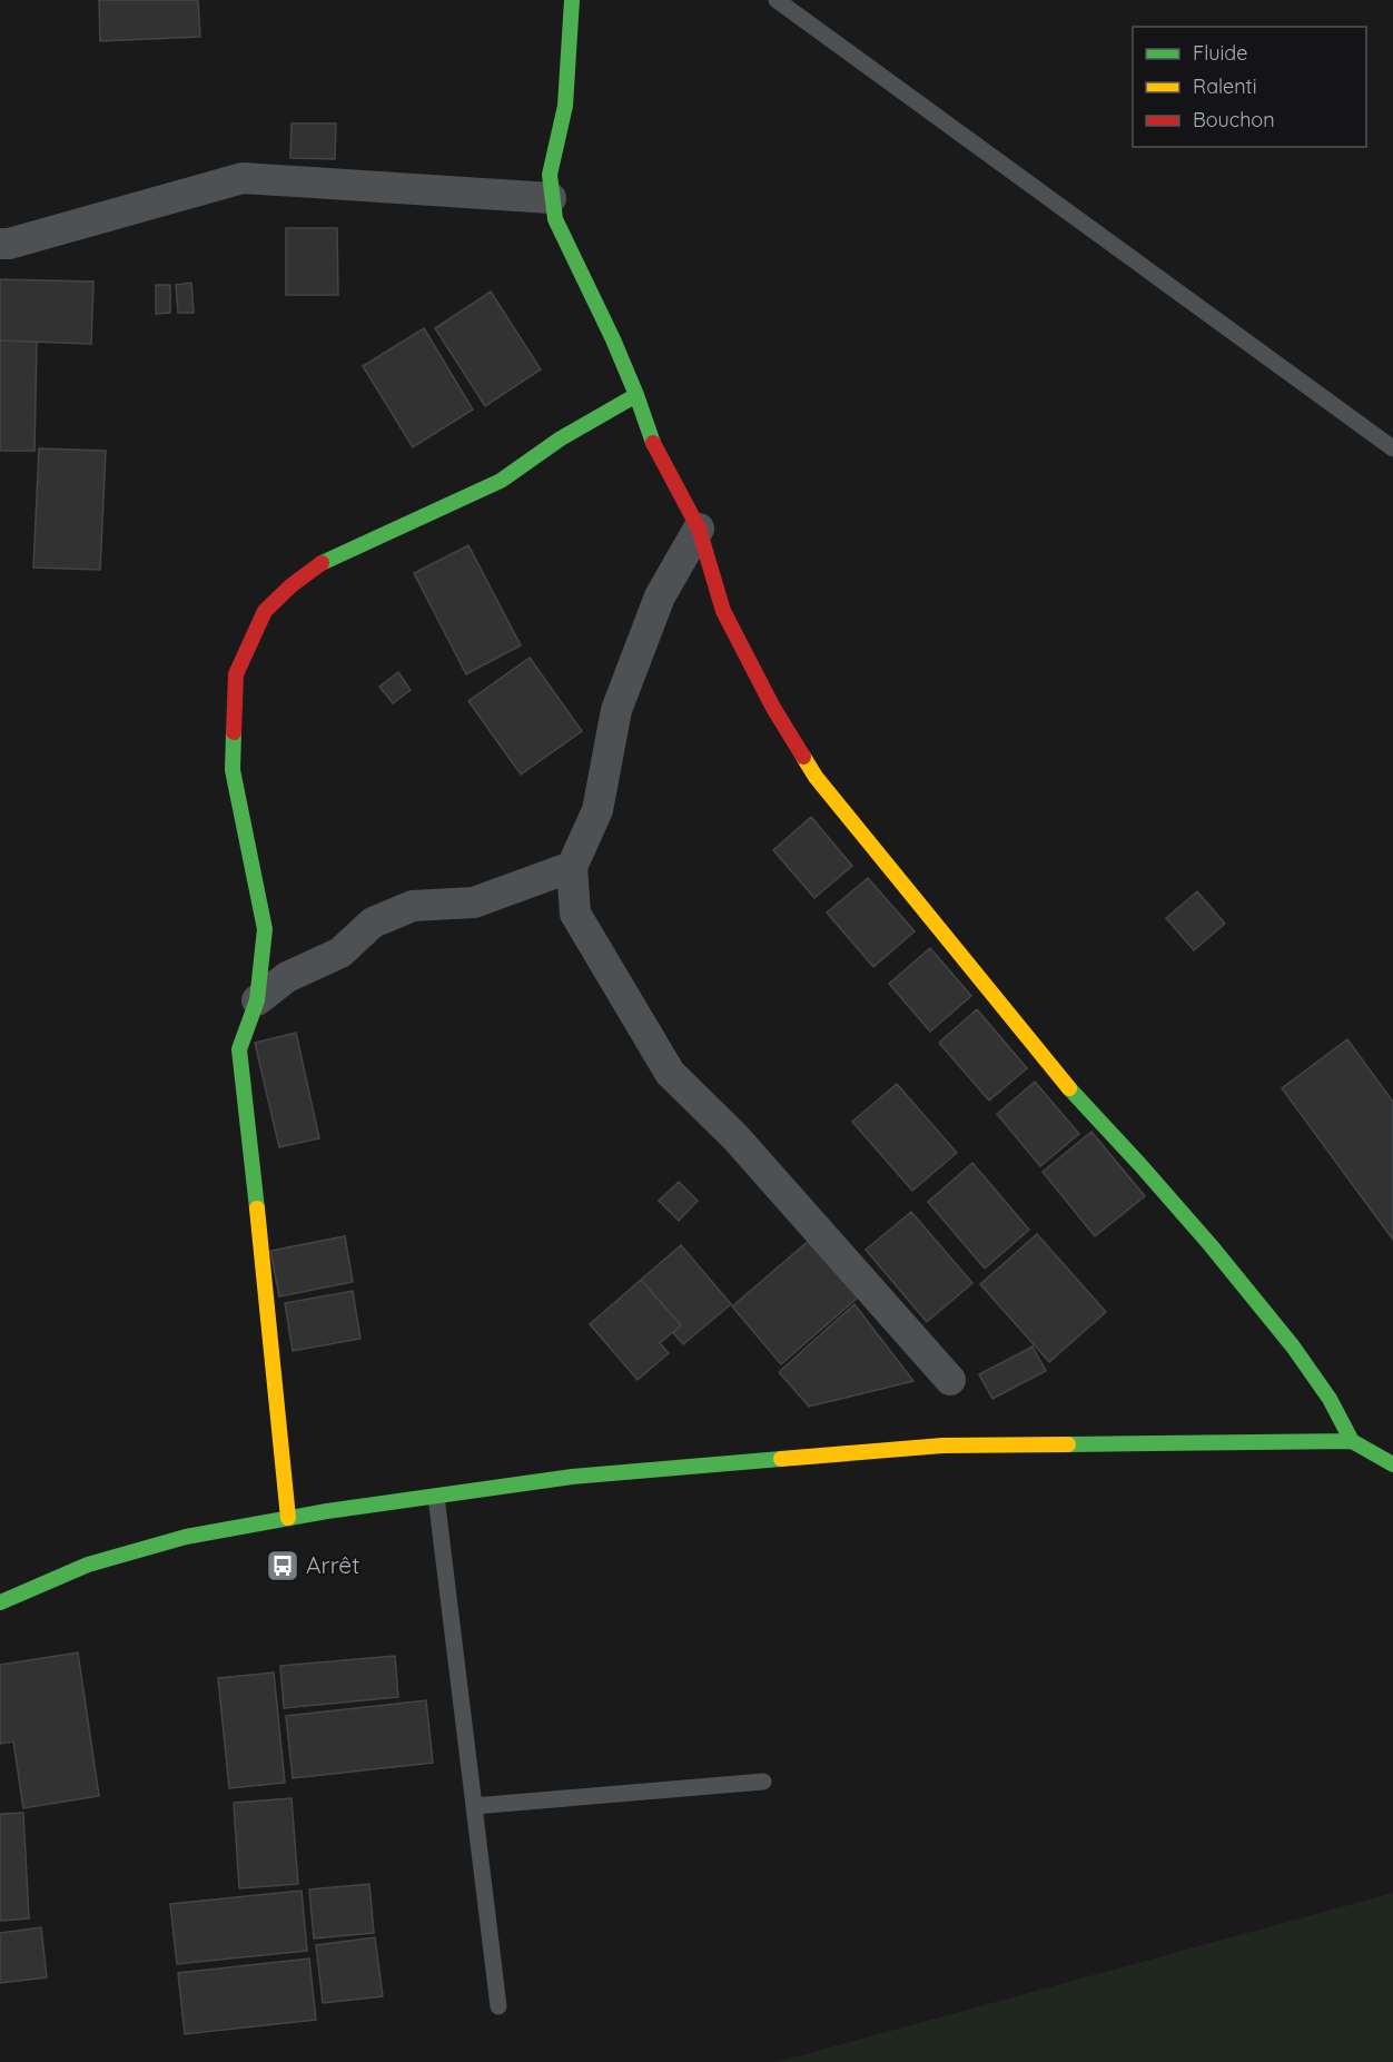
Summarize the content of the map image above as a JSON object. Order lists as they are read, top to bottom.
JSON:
{
  "places": {
    "bus stop": ["Arrêt"]
  },
  "legend": ["Fluide", "Ralenti", "Bouchon"]
}
